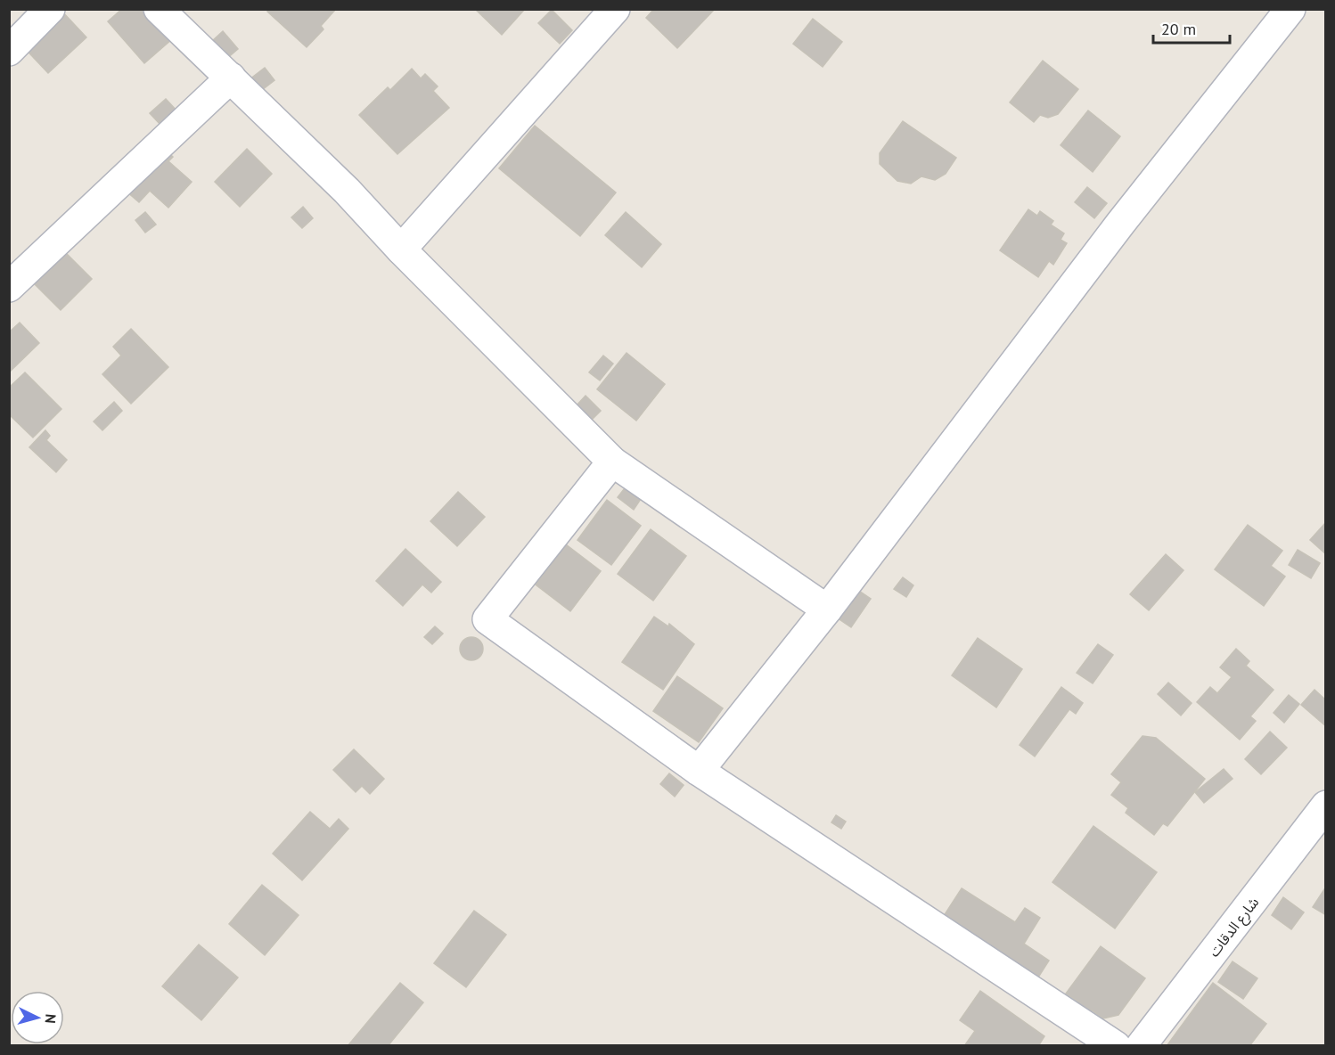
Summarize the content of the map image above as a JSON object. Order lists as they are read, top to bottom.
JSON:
{
  "streets": {
    "street": ["شارع الدقات"]
  },
  "scale_bar": "20 m",
  "north": "right"
}
